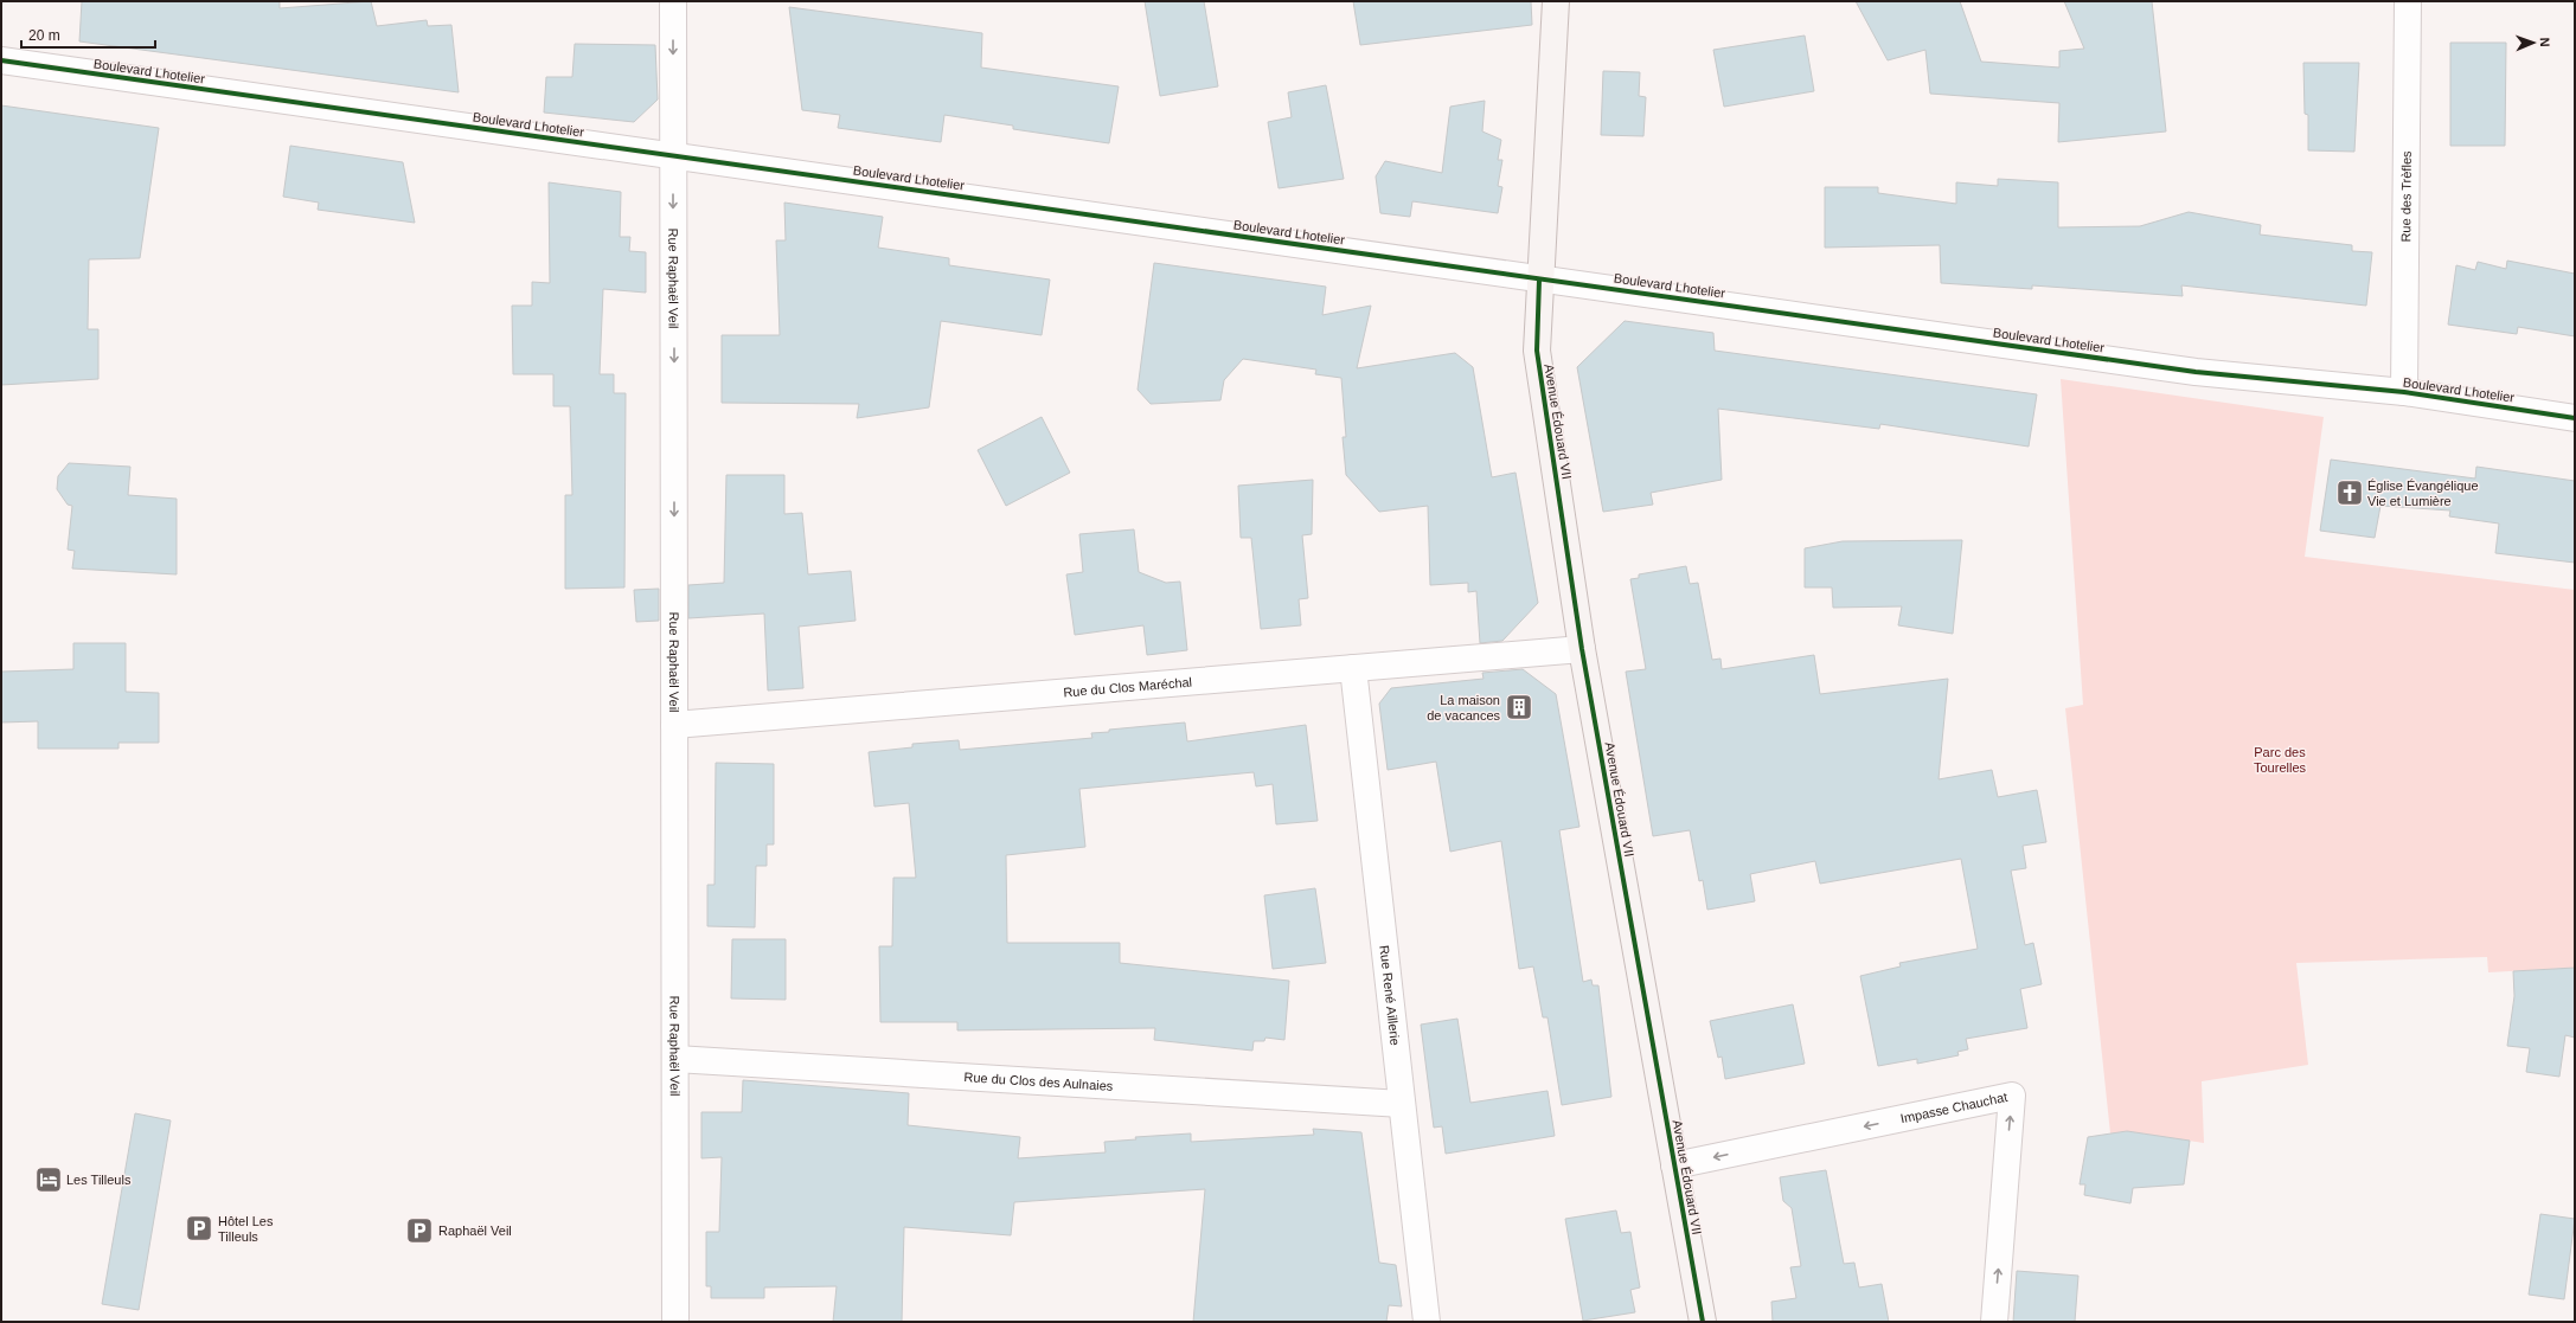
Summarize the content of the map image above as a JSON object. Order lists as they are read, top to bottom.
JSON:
{
  "streets": {
    "main road": ["Avenue Édouard VII"],
    "street": [
      "Boulevard Lhotelier",
      "Rue des Trèfles",
      "Rue Raphaël Veil",
      "Rue du Clos Maréchal",
      "Rue René Aillerie",
      "Rue du Clos des Aulnaies",
      "Impasse Chauchat"
    ]
  },
  "crossings": [
    ["Boulevard Lhotelier", "Rue des Trèfles"],
    ["Boulevard Lhotelier", "Rue Raphaël Veil"],
    ["Boulevard Lhotelier", "Avenue Édouard VII"],
    ["Rue Raphaël Veil", "Rue du Clos Maréchal"],
    ["Rue Raphaël Veil", "Rue du Clos des Aulnaies"],
    ["Avenue Édouard VII", "Rue du Clos Maréchal"],
    ["Avenue Édouard VII", "Impasse Chauchat"],
    ["Rue du Clos Maréchal", "Rue René Aillerie"],
    ["Rue René Aillerie", "Rue du Clos des Aulnaies"]
  ],
  "one_way": ["Rue Raphaël Veil"],
  "parks": ["Parc des Tourelles"],
  "places": {
    "church": ["Église Évangélique Vie et Lumière"],
    "building": ["La maison de vacances"],
    "hotel": ["Les Tilleuls"],
    "parking": ["Hôtel Les Tilleuls", "Raphaël Veil"]
  },
  "scale_bar": "20 m",
  "north": "right"
}
